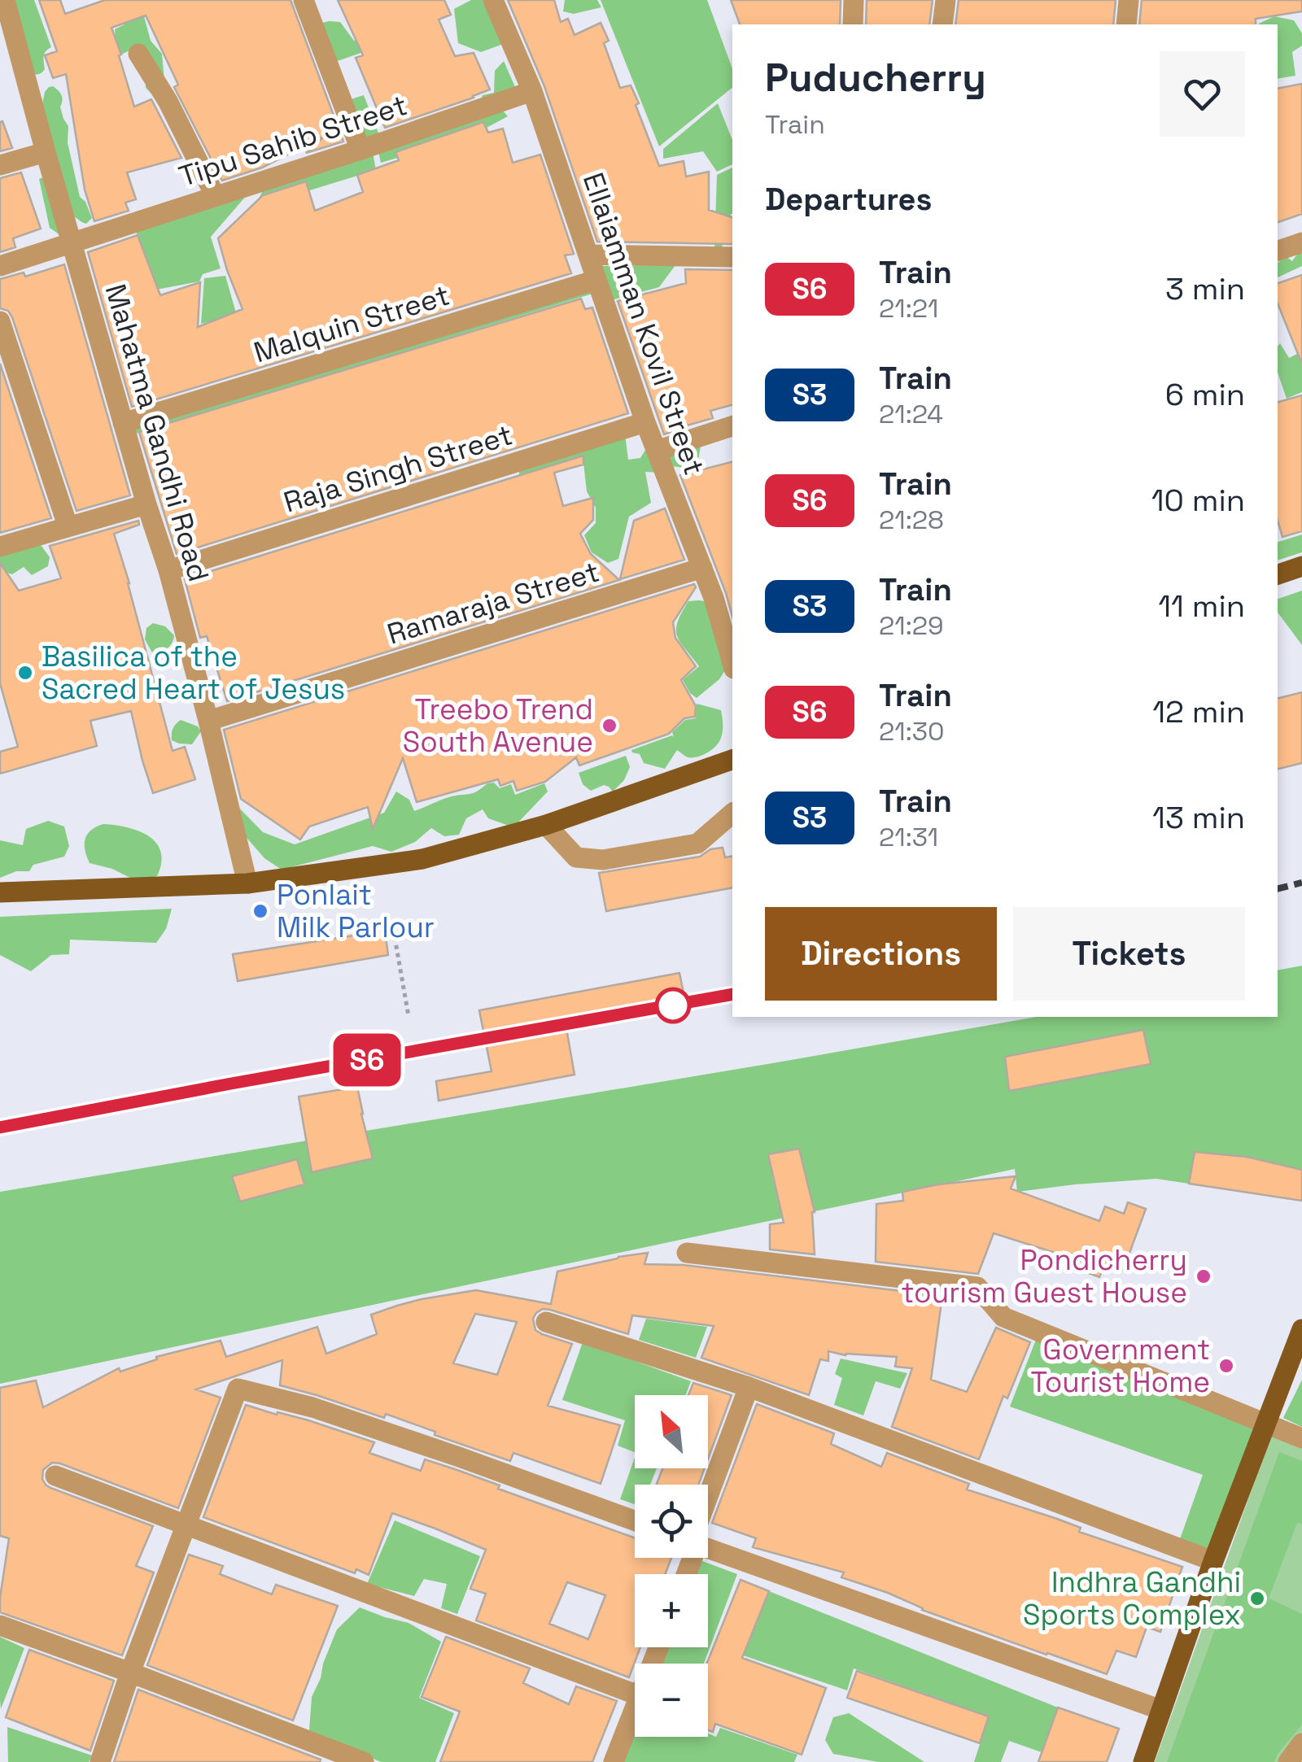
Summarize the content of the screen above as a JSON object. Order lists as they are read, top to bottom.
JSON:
{
  "streets": {
    "street": [
      "Tipu Sahib Street",
      "Malquin Street",
      "Ellaiamman Kovil Street",
      "Mahatma Gandhi Road",
      "Raja Singh Street",
      "Ramaraja Street"
    ]
  },
  "crossings": [
    ["Tipu Sahib Street", "Ellaiamman Kovil Street"],
    ["Tipu Sahib Street", "Mahatma Gandhi Road"],
    ["Malquin Street", "Ellaiamman Kovil Street"],
    ["Malquin Street", "Mahatma Gandhi Road"],
    ["Ellaiamman Kovil Street", "Raja Singh Street"],
    ["Ellaiamman Kovil Street", "Ramaraja Street"],
    ["Mahatma Gandhi Road", "Raja Singh Street"],
    ["Mahatma Gandhi Road", "Ramaraja Street"]
  ],
  "places": [
    "Basilica of the Sacred Heart of Jesus",
    "Treebo Trend South Avenue",
    "Ponlait Milk Parlour",
    "Pondicherry tourism Guest House",
    "Government Tourist Home",
    "Indhra Gandhi Sports Complex"
  ],
  "north": "top left",
  "page": {
    "on_map": "S6",
    "heading": [
      ["Puducherry", "Train"],
      "Departures"
    ],
    "list": [
      {
        "mark": "S6",
        "name": "Train",
        "note": "21:21",
        "value": "3 min"
      },
      {
        "mark": "S3",
        "name": "Train",
        "note": "21:24",
        "value": "6 min"
      },
      {
        "mark": "S6",
        "name": "Train",
        "note": "21:28",
        "value": "10 min"
      },
      {
        "mark": "S3",
        "name": "Train",
        "note": "21:29",
        "value": "11 min"
      },
      {
        "mark": "S6",
        "name": "Train",
        "note": "21:30",
        "value": "12 min"
      },
      {
        "mark": "S3",
        "name": "Train",
        "note": "21:31",
        "value": "13 min"
      }
    ],
    "buttons": ["Directions", "Tickets"],
    "map_buttons": ["+", "−"]
  }
}
